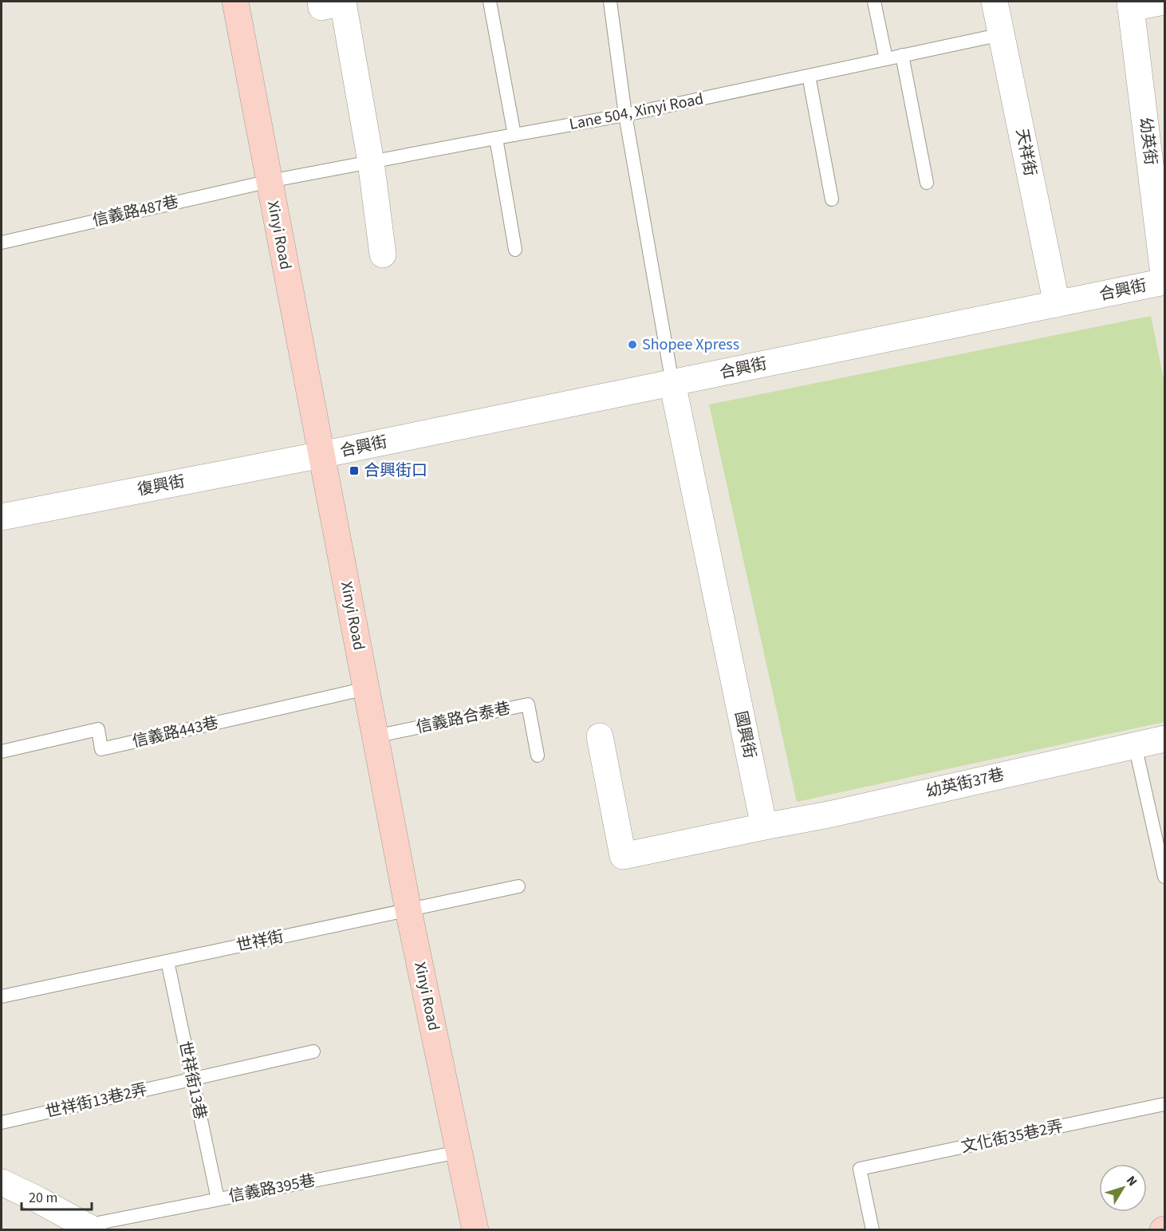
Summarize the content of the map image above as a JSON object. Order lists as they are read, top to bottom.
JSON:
{
  "streets": {
    "street": [
      "幼英街",
      "天祥街",
      "Xinyi Road",
      "合興街",
      "復興街",
      "國興街",
      "幼英街37巷"
    ],
    "lane": [
      "Lane 504, Xinyi Road",
      "信義路487巷",
      "信義路合泰巷",
      "信義路443巷",
      "世祥街",
      "世祥街13巷",
      "世祥街13巷2弄",
      "文化街35巷2弄",
      "信義路395巷"
    ]
  },
  "crossings": [
    ["Lane 504, Xinyi Road", "天祥街"],
    ["Lane 504, Xinyi Road", "信義路487巷"],
    ["Lane 504, Xinyi Road", "Xinyi Road"],
    ["幼英街", "合興街"],
    ["天祥街", "合興街"],
    ["信義路487巷", "Xinyi Road"],
    ["Xinyi Road", "合興街"],
    ["Xinyi Road", "復興街"],
    ["Xinyi Road", "信義路合泰巷"],
    ["Xinyi Road", "信義路443巷"],
    ["Xinyi Road", "世祥街"],
    ["Xinyi Road", "信義路395巷"],
    ["合興街", "復興街"],
    ["合興街", "國興街"],
    ["國興街", "幼英街37巷"],
    ["世祥街", "世祥街13巷"],
    ["世祥街13巷", "世祥街13巷2弄"],
    ["世祥街13巷", "信義路395巷"]
  ],
  "places": {
    "other": ["Shopee Xpress"],
    "transit": ["合興街口"]
  },
  "scale_bar": "20 m",
  "north": "top right"
}
